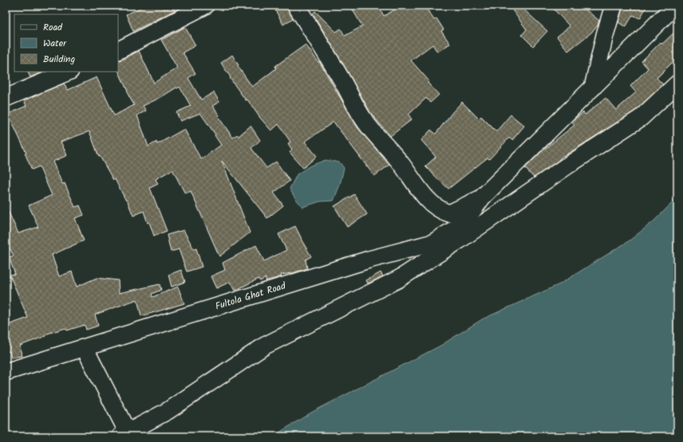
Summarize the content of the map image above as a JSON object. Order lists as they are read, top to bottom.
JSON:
{
  "streets": {
    "street": ["Fultola Ghat Road"]
  },
  "legend": ["Road", "Water", "Building"]
}
